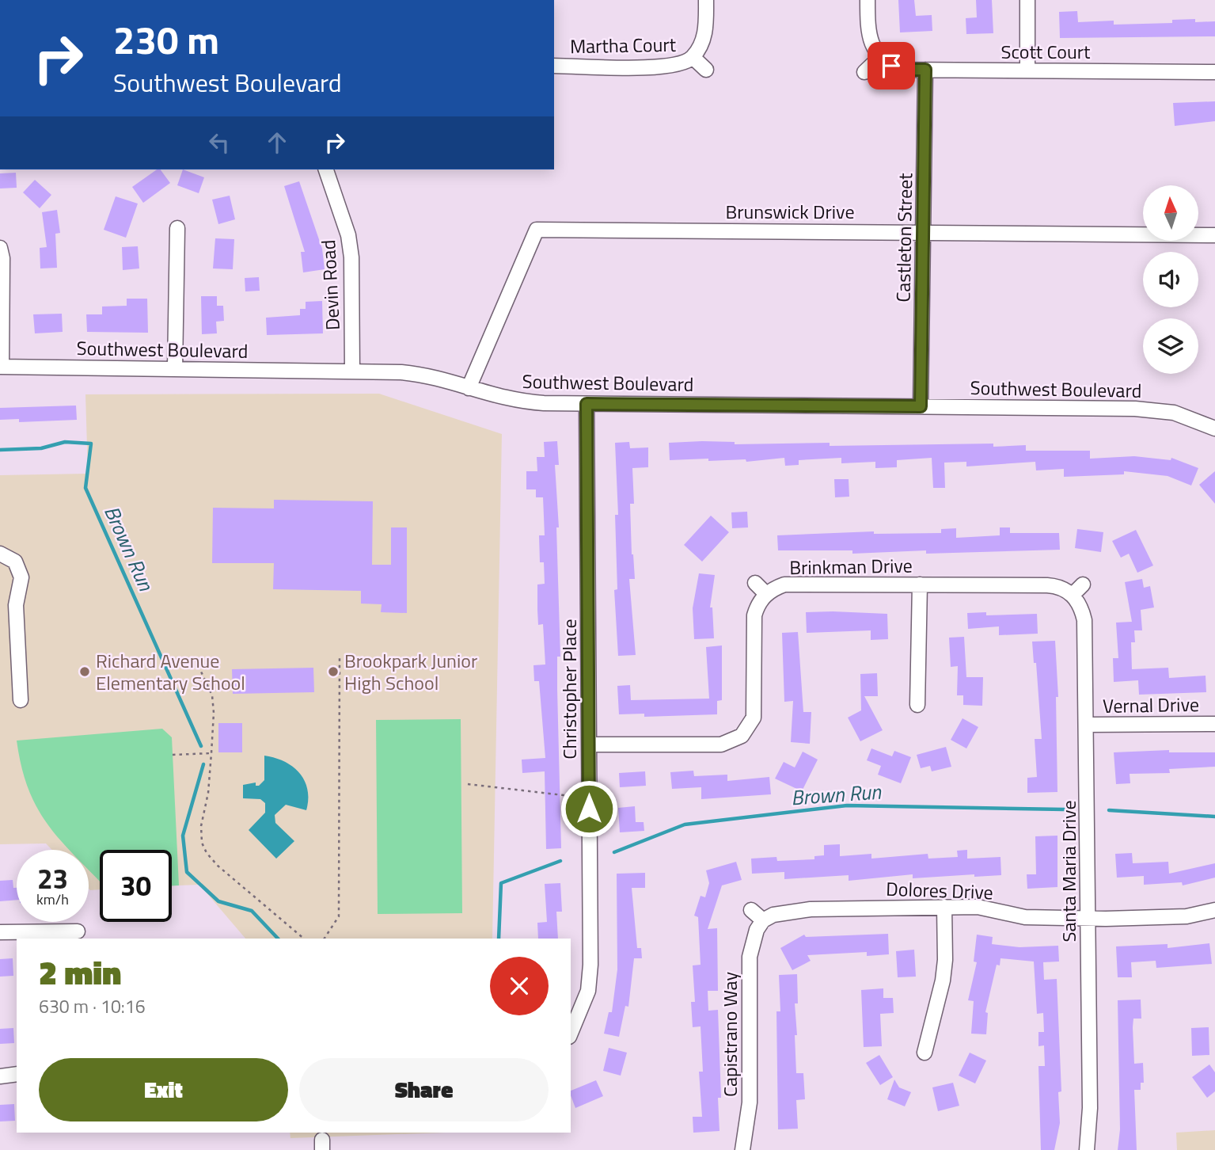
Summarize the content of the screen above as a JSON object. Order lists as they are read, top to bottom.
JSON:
{
  "streets": {
    "street": [
      "Martha Court",
      "Scott Court",
      "Brunswick Drive",
      "Castleton Street",
      "Devin Road",
      "Southwest Boulevard",
      "Brinkman Drive",
      "Christopher Place",
      "Vernal Drive",
      "Santa Maria Drive",
      "Dolores Drive",
      "Capistrano Way"
    ]
  },
  "crossings": [
    ["Scott Court", "Castleton Street"],
    ["Brunswick Drive", "Castleton Street"],
    ["Brunswick Drive", "Southwest Boulevard"],
    ["Castleton Street", "Southwest Boulevard"],
    ["Devin Road", "Southwest Boulevard"],
    ["Southwest Boulevard", "Christopher Place"],
    ["Brinkman Drive", "Christopher Place"],
    ["Brinkman Drive", "Santa Maria Drive"],
    ["Vernal Drive", "Santa Maria Drive"],
    ["Santa Maria Drive", "Dolores Drive"],
    ["Dolores Drive", "Capistrano Way"]
  ],
  "water": ["Brown Run"],
  "places": ["Richard Avenue Elementary School", "Brookpark Junior High School"],
  "north": "top",
  "page": {
    "turn": ["230 m", "Southwest Boulevard"],
    "speed": "23 km/h",
    "limit": "30",
    "heading": ["2 min", "630 m · 10:16"],
    "buttons": ["Exit", "Share"]
  }
}
